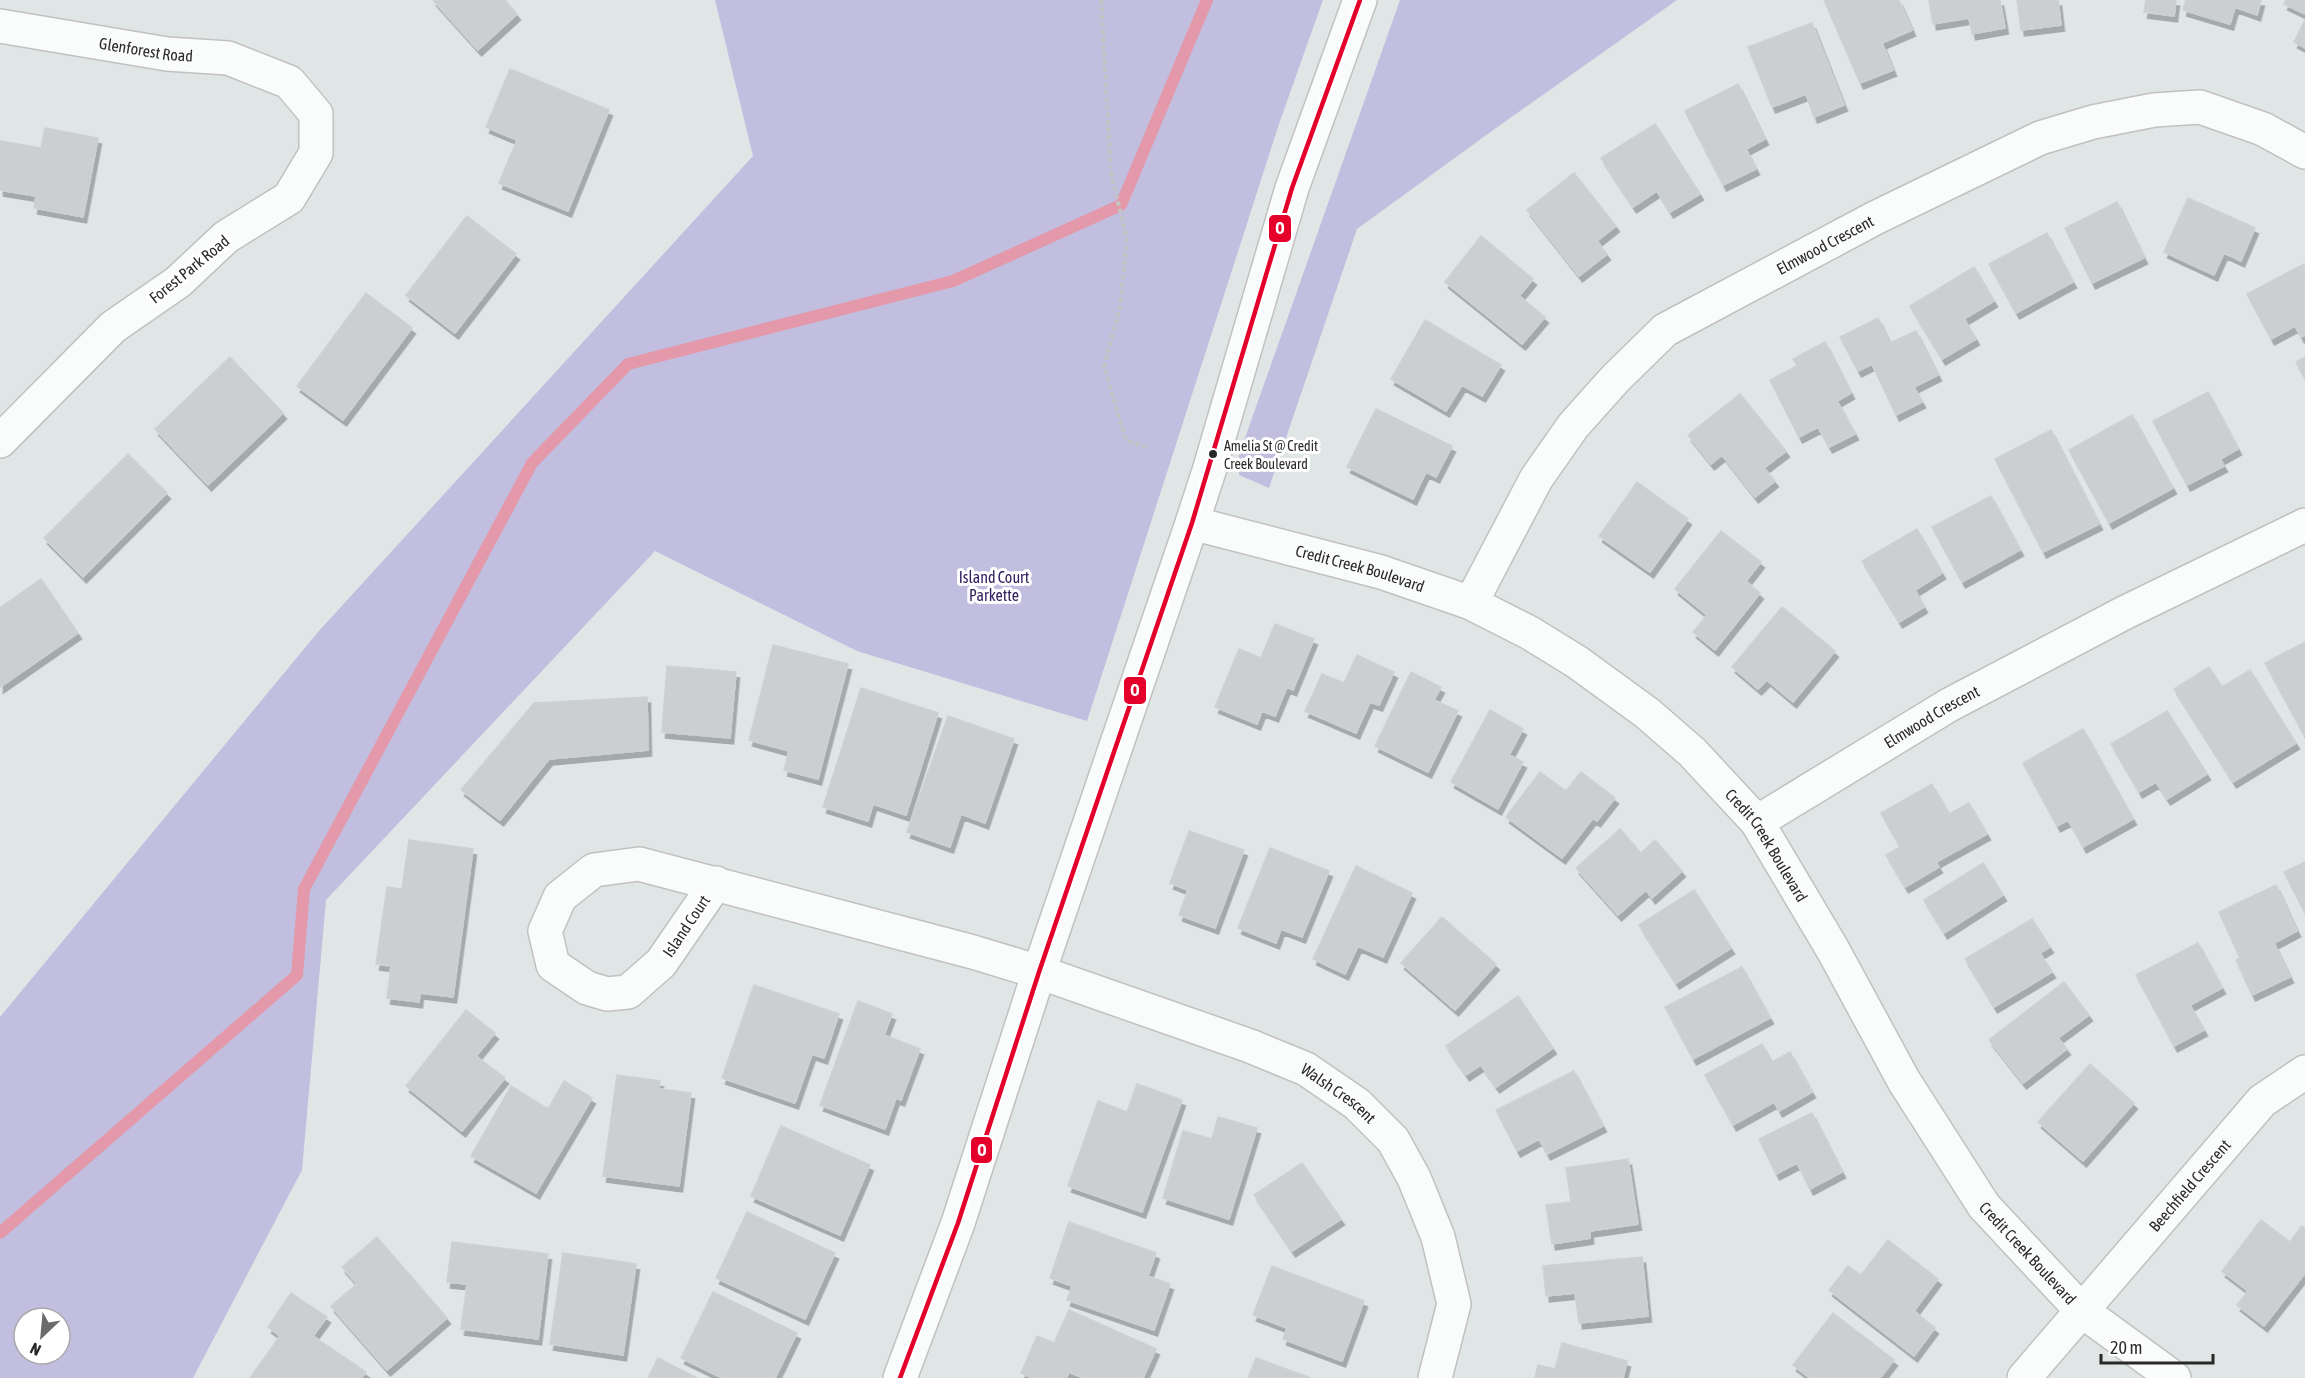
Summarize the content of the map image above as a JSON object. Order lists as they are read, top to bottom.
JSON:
{
  "streets": {
    "street": [
      "Glenforest Road",
      "Elmwood Crescent",
      "Forest Park Road",
      "Credit Creek Boulevard",
      "Island Court",
      "Walsh Crescent",
      "Beechfield Crescent"
    ]
  },
  "crossings": [
    ["Glenforest Road", "Forest Park Road"],
    ["Elmwood Crescent", "Credit Creek Boulevard"],
    ["Credit Creek Boulevard", "Beechfield Crescent"],
    ["Island Court", "Walsh Crescent"]
  ],
  "parks": ["Island Court Parkette"],
  "places": ["Amelia St @ Credit Creek Boulevard"],
  "lines": ["transit line O"],
  "scale_bar": "20 m",
  "north": "bottom left"
}
